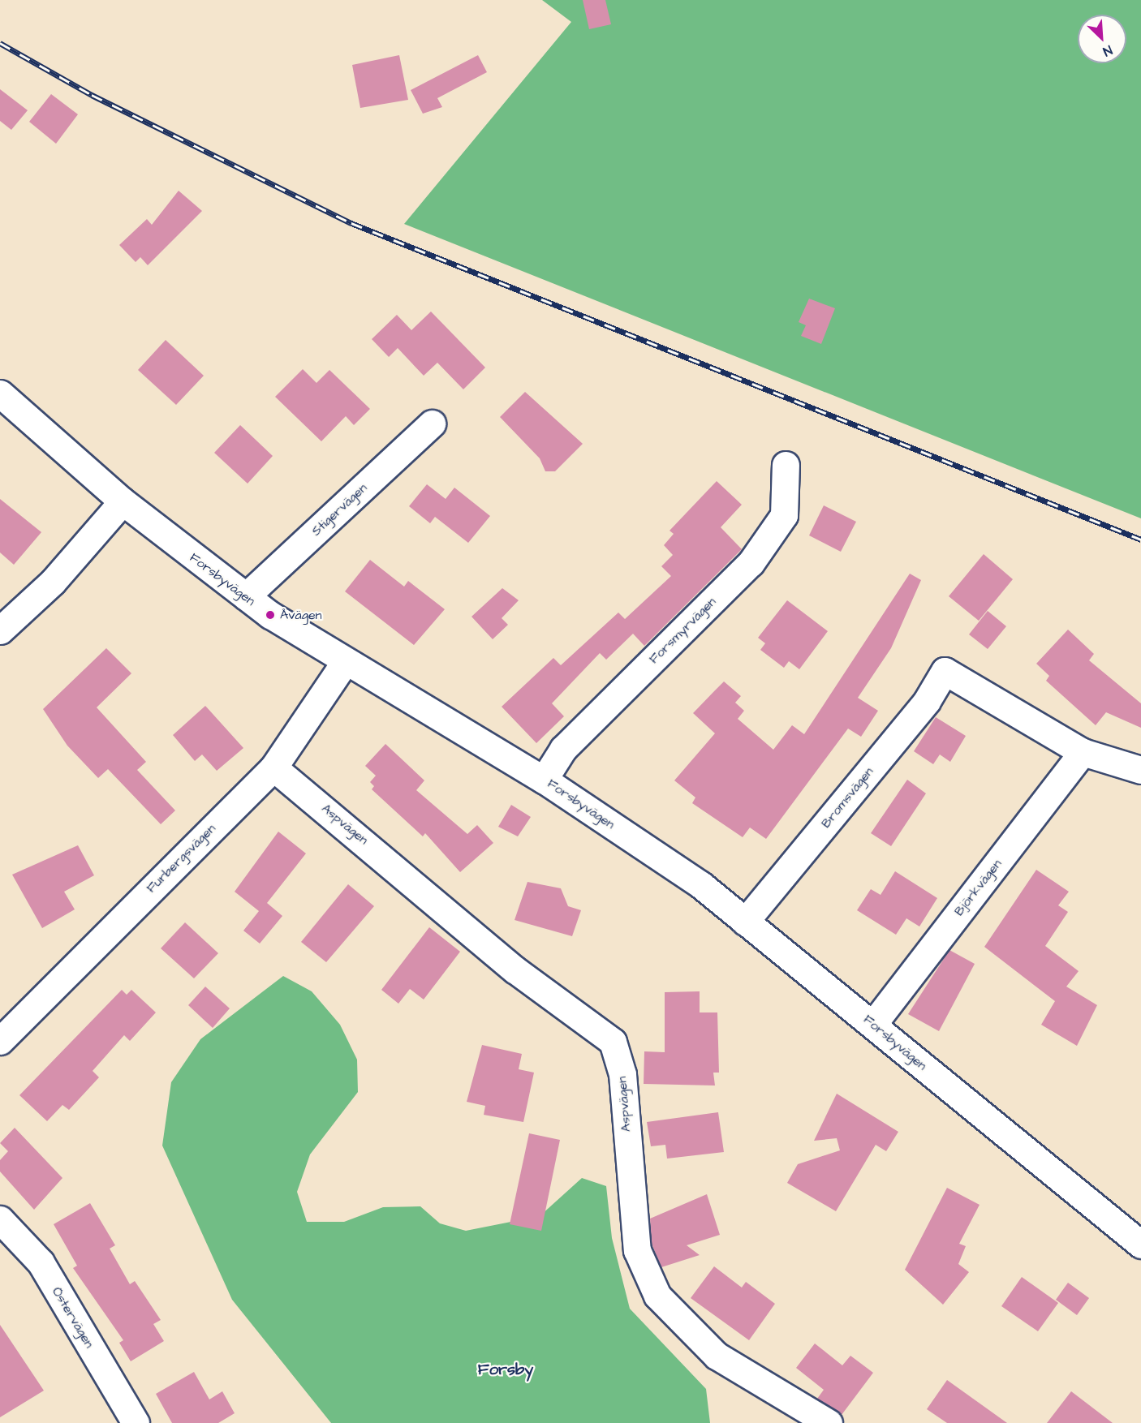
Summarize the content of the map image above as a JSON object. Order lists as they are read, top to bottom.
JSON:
{
  "streets": {
    "street": [
      "Stigervägen",
      "Forsbyvägen",
      "Forsmyrvägen",
      "Bromsvägen",
      "Aspvägen",
      "Furbergsvägen",
      "Björkvägen",
      "Östervägen"
    ]
  },
  "crossings": [
    ["Stigervägen", "Forsbyvägen"],
    ["Forsbyvägen", "Forsmyrvägen"],
    ["Forsbyvägen", "Bromsvägen"],
    ["Forsbyvägen", "Furbergsvägen"],
    ["Forsbyvägen", "Björkvägen"],
    ["Bromsvägen", "Björkvägen"],
    ["Aspvägen", "Furbergsvägen"]
  ],
  "districts": ["Forsby"],
  "places": ["Åvägen"],
  "north": "bottom right"
}
